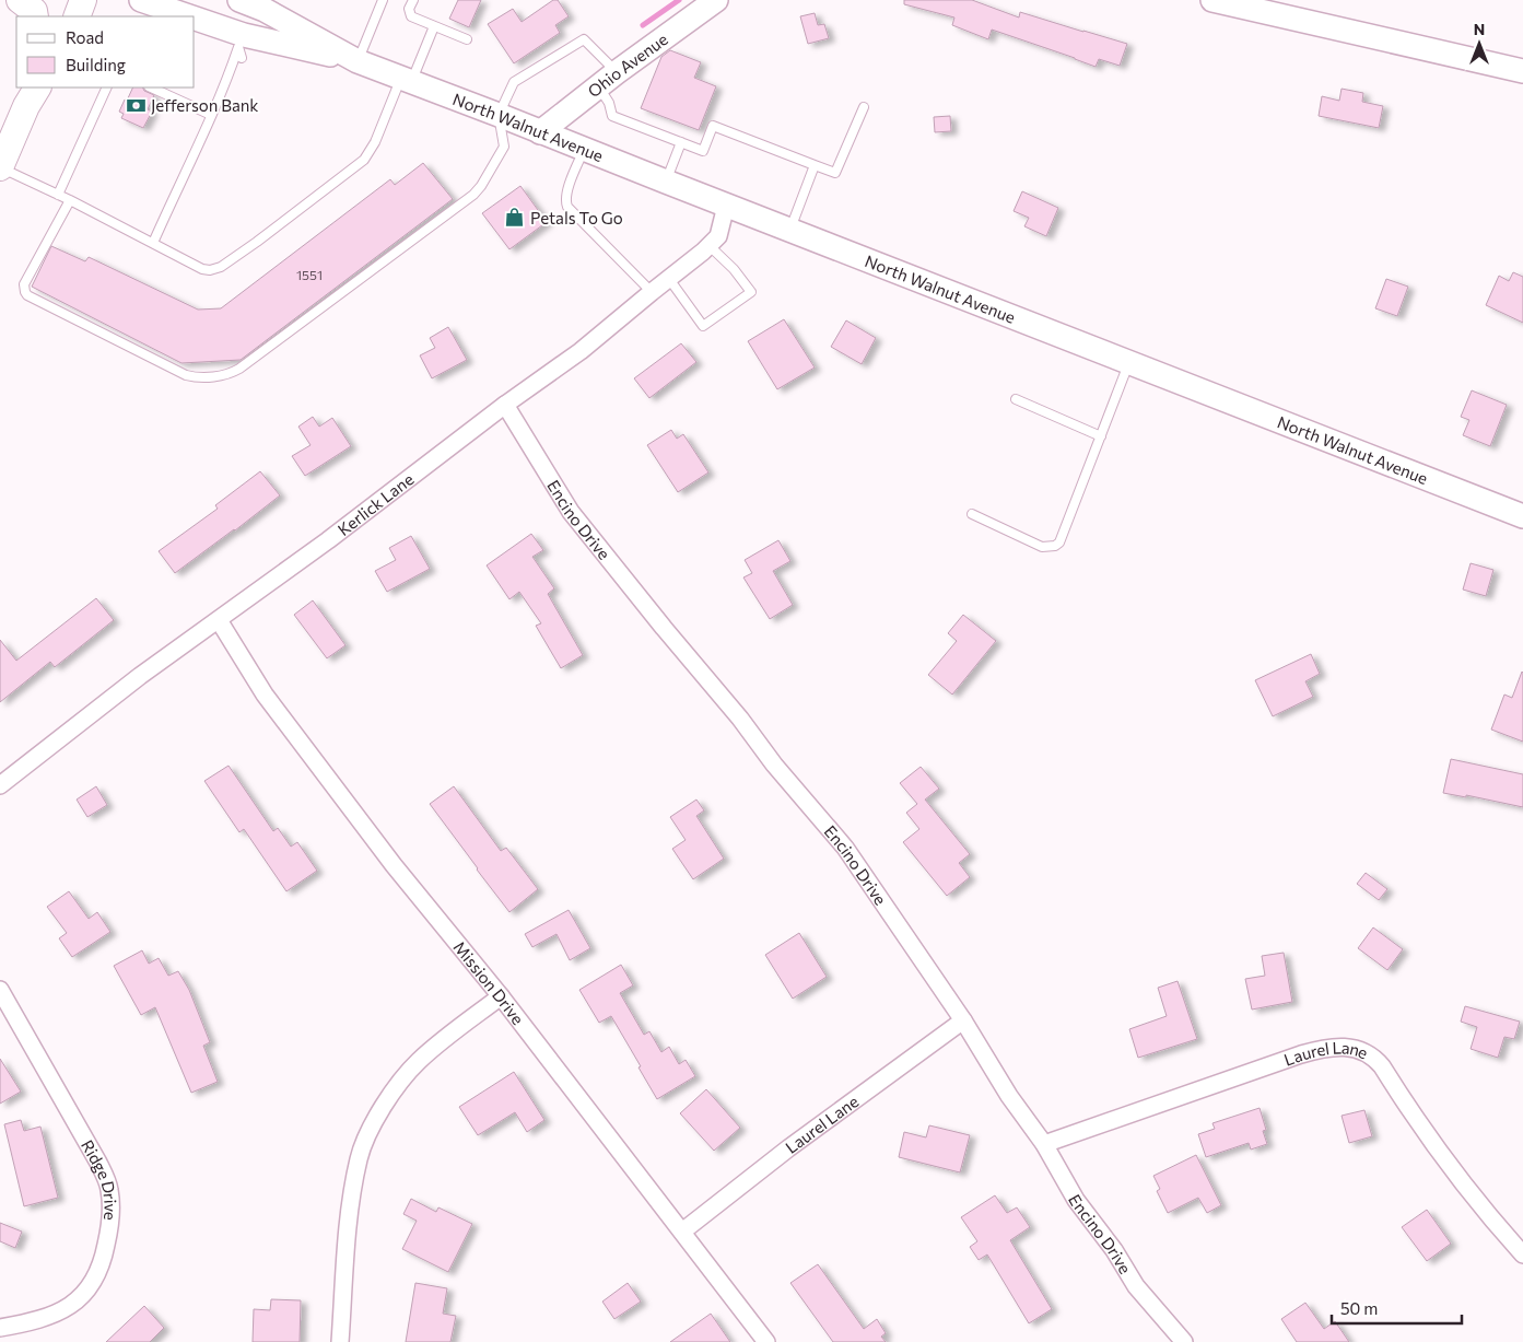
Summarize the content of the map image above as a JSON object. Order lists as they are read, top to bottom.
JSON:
{
  "streets": {
    "main road": ["Ohio Avenue", "North Walnut Avenue"],
    "street": [
      "Kerlick Lane",
      "Encino Drive",
      "Mission Drive",
      "Laurel Lane",
      "Ridge Drive"
    ]
  },
  "crossings": [
    ["Ohio Avenue", "North Walnut Avenue"],
    ["North Walnut Avenue", "Kerlick Lane"],
    ["Kerlick Lane", "Encino Drive"],
    ["Kerlick Lane", "Mission Drive"],
    ["Encino Drive", "Laurel Lane"],
    ["Mission Drive", "Laurel Lane"]
  ],
  "places": {
    "bank": ["Jefferson Bank"],
    "shop": ["Petals To Go"]
  },
  "house_numbers": ["1551"],
  "legend": ["Road", "Building"],
  "scale_bar": "50 m",
  "north": "top"
}
